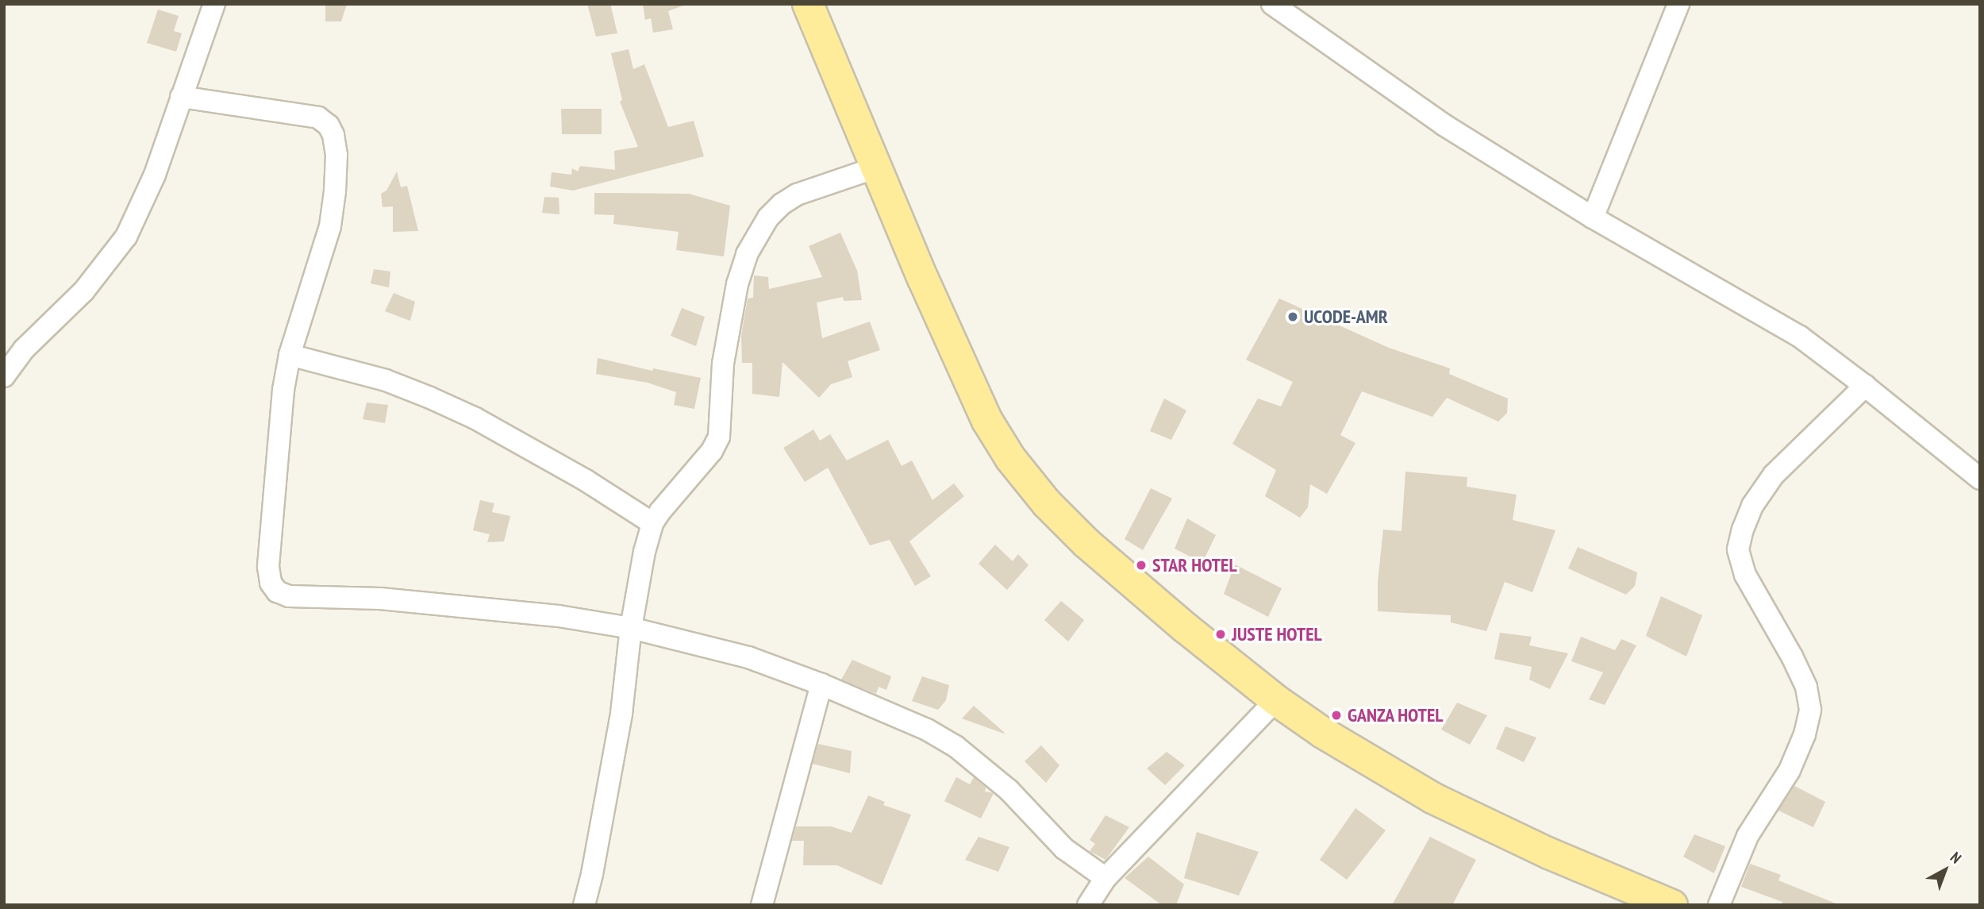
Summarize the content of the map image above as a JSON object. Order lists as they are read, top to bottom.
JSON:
{
  "places": [
    "UCODE-AMR",
    "STAR HOTEL",
    "JUSTE HOTEL",
    "GANZA HOTEL"
  ],
  "north": "top right"
}
